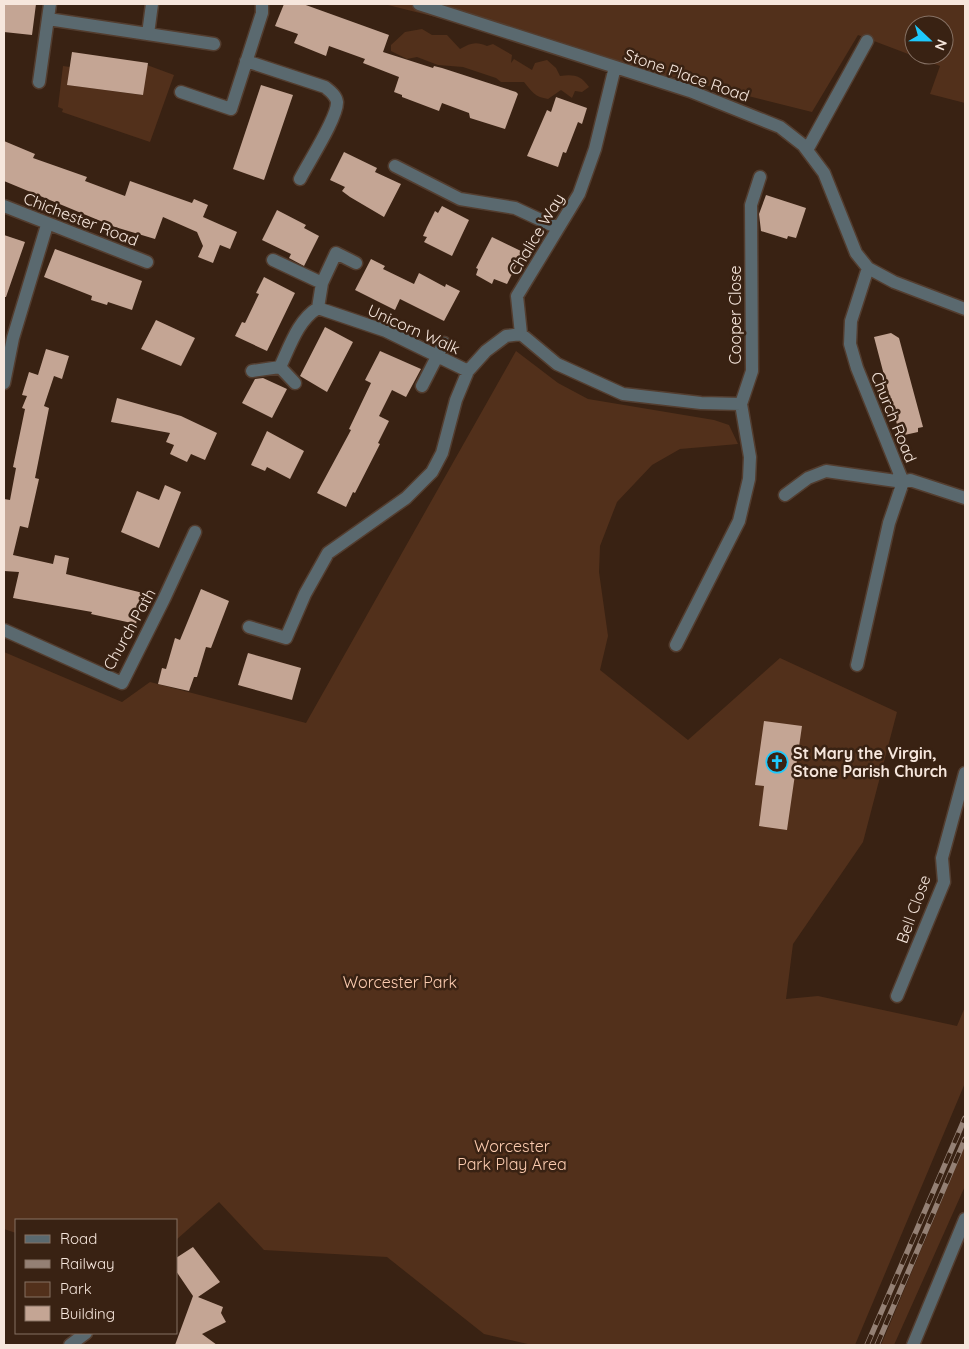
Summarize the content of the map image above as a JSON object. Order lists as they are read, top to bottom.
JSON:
{
  "streets": {
    "street": [
      "Stone Place Road",
      "Chichester Road",
      "Chalice Way",
      "Cooper Close",
      "Unicorn Walk",
      "Church Road",
      "Church Path",
      "Bell Close"
    ]
  },
  "crossings": [
    ["Stone Place Road", "Chalice Way"],
    ["Stone Place Road", "Church Road"]
  ],
  "parks": ["Worcester Park", "Worcester Park Play Area"],
  "places": {
    "church": ["St Mary the Virgin, Stone Parish Church"]
  },
  "legend": [
    "Road",
    "Railway",
    "Park",
    "Building"
  ],
  "north": "right"
}
